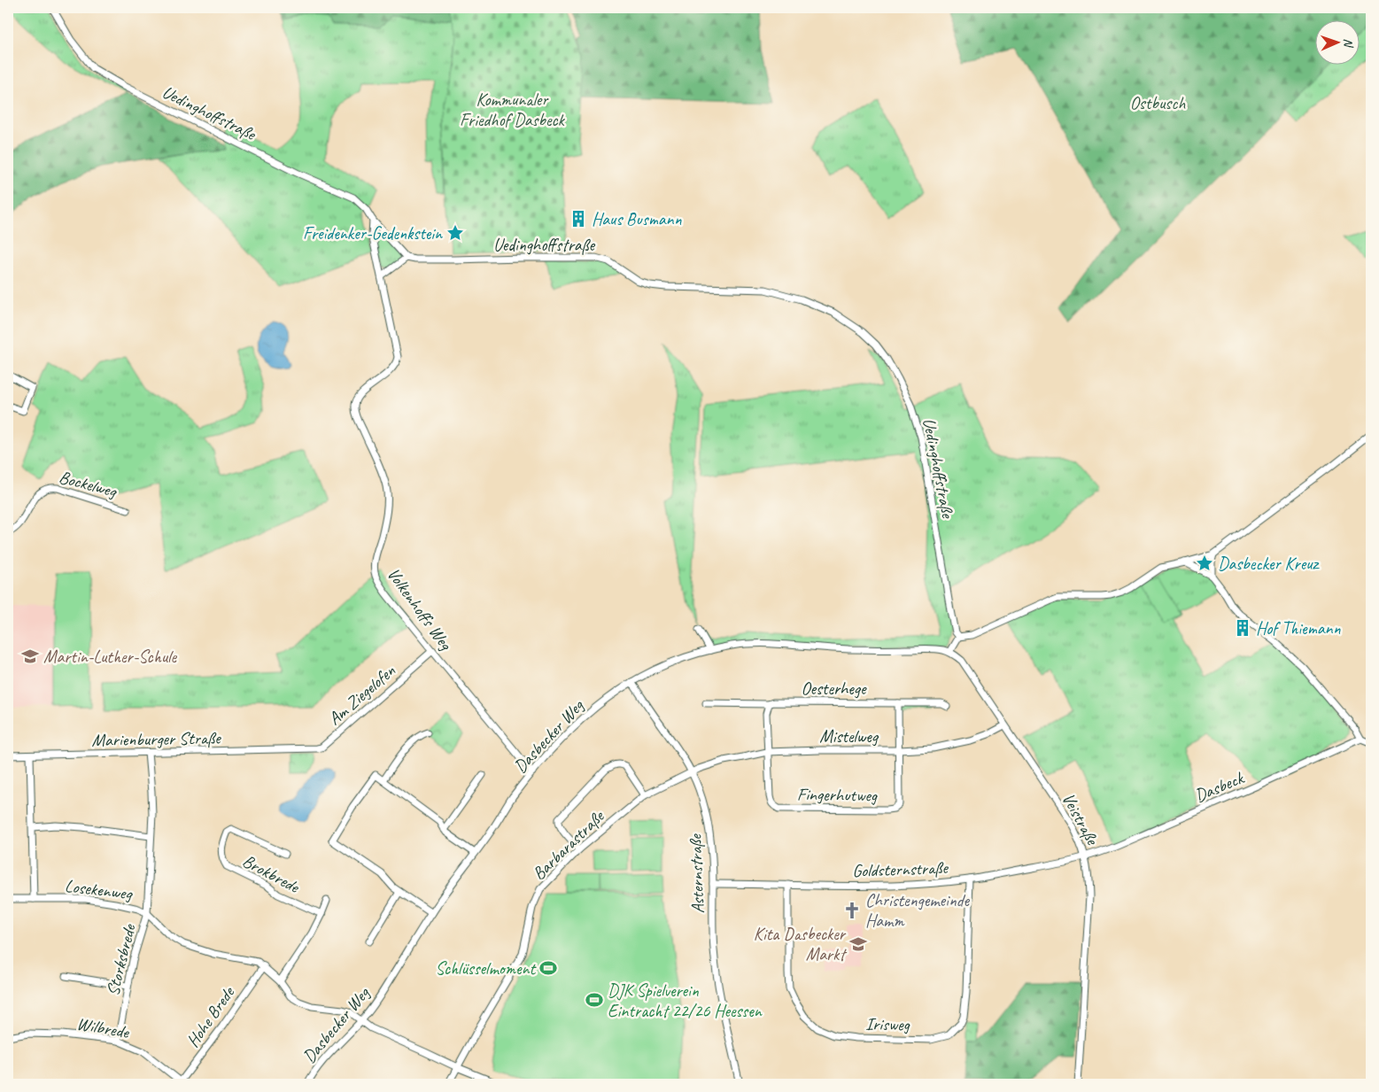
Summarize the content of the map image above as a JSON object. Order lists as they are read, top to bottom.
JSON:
{
  "streets": {
    "street": [
      "Uedinghoffstraße",
      "Bockelweg",
      "Volkenhoffs Weg",
      "Oesterhege",
      "Am Ziegelofen",
      "Dasbecker Weg",
      "Mistelweg",
      "Marienburger Straße",
      "Dasbeck",
      "Fingerhutweg",
      "Veistraße",
      "Barbarastraße",
      "Goldsternstraße",
      "Brokbrede",
      "Asternstraße",
      "Losekenweg",
      "Storksbrede",
      "Hohe Brede",
      "Irisweg",
      "Wilbrede"
    ]
  },
  "crossings": [
    ["Volkenhoffs Weg", "Am Ziegelofen"],
    ["Volkenhoffs Weg", "Dasbecker Weg"],
    ["Am Ziegelofen", "Marienburger Straße"],
    ["Dasbecker Weg", "Veistraße"],
    ["Dasbecker Weg", "Asternstraße"],
    ["Dasbecker Weg", "Losekenweg"],
    ["Mistelweg", "Fingerhutweg"],
    ["Mistelweg", "Veistraße"],
    ["Mistelweg", "Barbarastraße"],
    ["Mistelweg", "Asternstraße"],
    ["Marienburger Straße", "Storksbrede"],
    ["Dasbeck", "Veistraße"],
    ["Dasbeck", "Goldsternstraße"],
    ["Veistraße", "Goldsternstraße"],
    ["Barbarastraße", "Asternstraße"],
    ["Barbarastraße", "Losekenweg"],
    ["Goldsternstraße", "Asternstraße"],
    ["Goldsternstraße", "Irisweg"],
    ["Losekenweg", "Storksbrede"],
    ["Losekenweg", "Hohe Brede"],
    ["Storksbrede", "Wilbrede"],
    ["Hohe Brede", "Wilbrede"]
  ],
  "parks": ["Kommunaler Friedhof Dasbeck", "Ostbusch"],
  "places": {
    "building": ["Haus Busmann", "Hof Thiemann"],
    "place": ["Freidenker-Gedenkstein", "Dasbecker Kreuz"],
    "school or university": ["Martin-Luther-Schule", "Kita Dasbecker Markt"],
    "church": ["Christengemeinde Hamm"],
    "sports": ["Schlüsselmoment", "DJK Spielverein Eintracht 22/26 Heessen"]
  },
  "north": "right"
}
